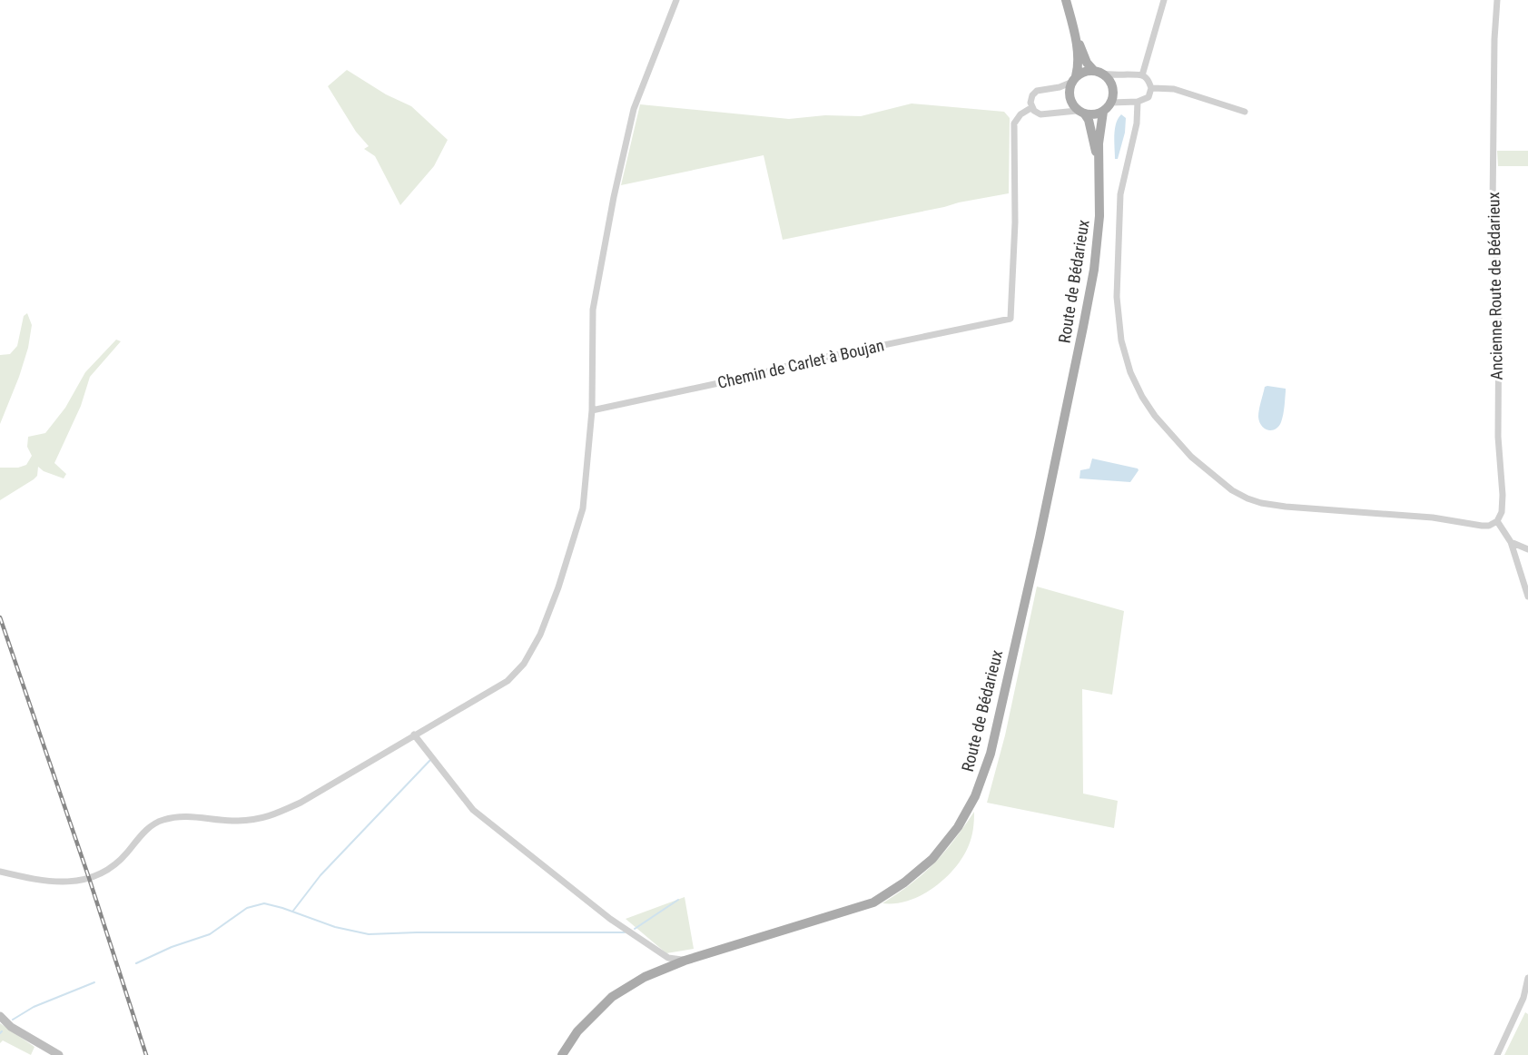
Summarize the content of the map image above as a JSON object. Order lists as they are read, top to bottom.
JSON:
{
  "streets": {
    "main road": ["Route de Bédarieux"],
    "street": ["Ancienne Route de Bédarieux", "Chemin de Carlet à Boujan"]
  }
}
